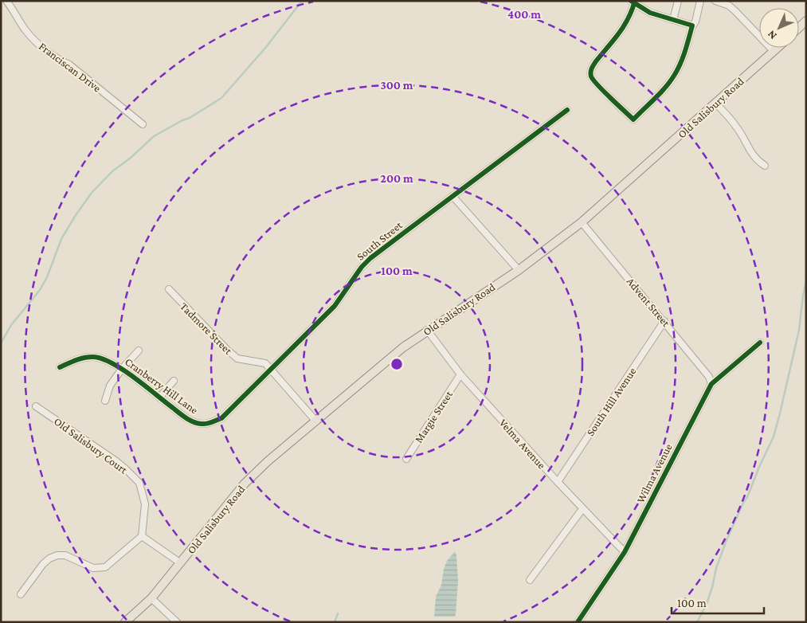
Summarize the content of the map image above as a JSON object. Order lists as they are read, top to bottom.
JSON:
{
  "streets": {
    "main road": ["Old Salisbury Road"],
    "street": [
      "Franciscan Drive",
      "South Street",
      "Advent Street",
      "Tadmore Street",
      "Cranberry Hill Lane",
      "South Hill Avenue",
      "Margie Street",
      "Velma Avenue",
      "Old Salisbury Court",
      "Wilma Avenue"
    ]
  },
  "crossings": [
    ["Old Salisbury Road", "Advent Street"],
    ["Old Salisbury Road", "Velma Avenue"],
    ["South Street", "Tadmore Street"],
    ["South Street", "Cranberry Hill Lane"],
    ["Advent Street", "South Hill Avenue"],
    ["Advent Street", "Wilma Avenue"],
    ["South Hill Avenue", "Velma Avenue"],
    ["Margie Street", "Velma Avenue"],
    ["Velma Avenue", "Wilma Avenue"]
  ],
  "scale_bar": "100 m",
  "north": "bottom left",
  "rings": [
    "400 m",
    "300 m",
    "200 m",
    "100 m"
  ]
}
